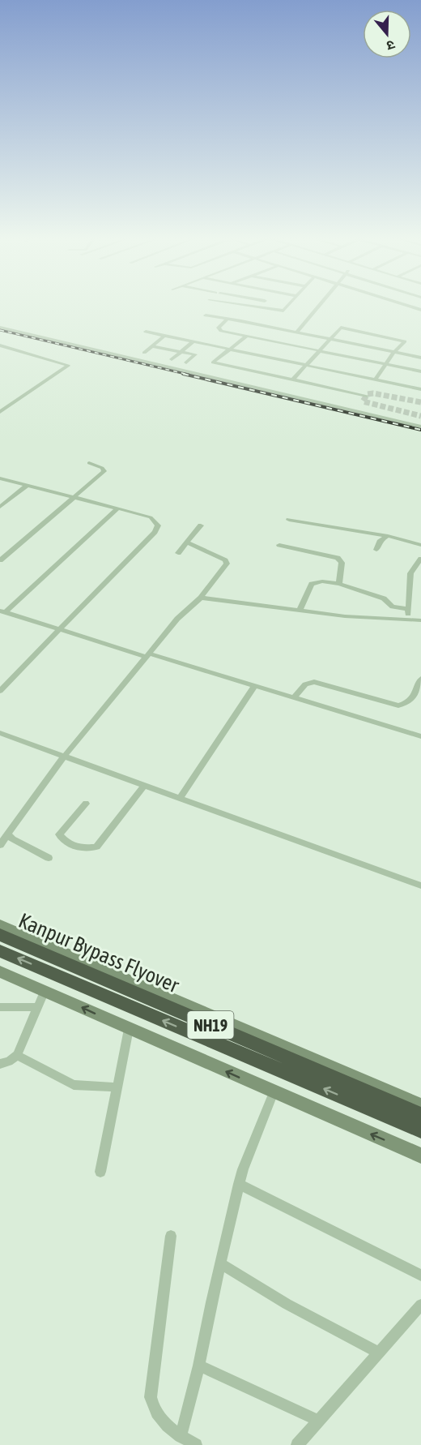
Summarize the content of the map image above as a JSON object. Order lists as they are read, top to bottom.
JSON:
{
  "streets": {
    "highway": ["Kanpur Bypass Flyover", "NH19"]
  },
  "north": "bottom"
}
